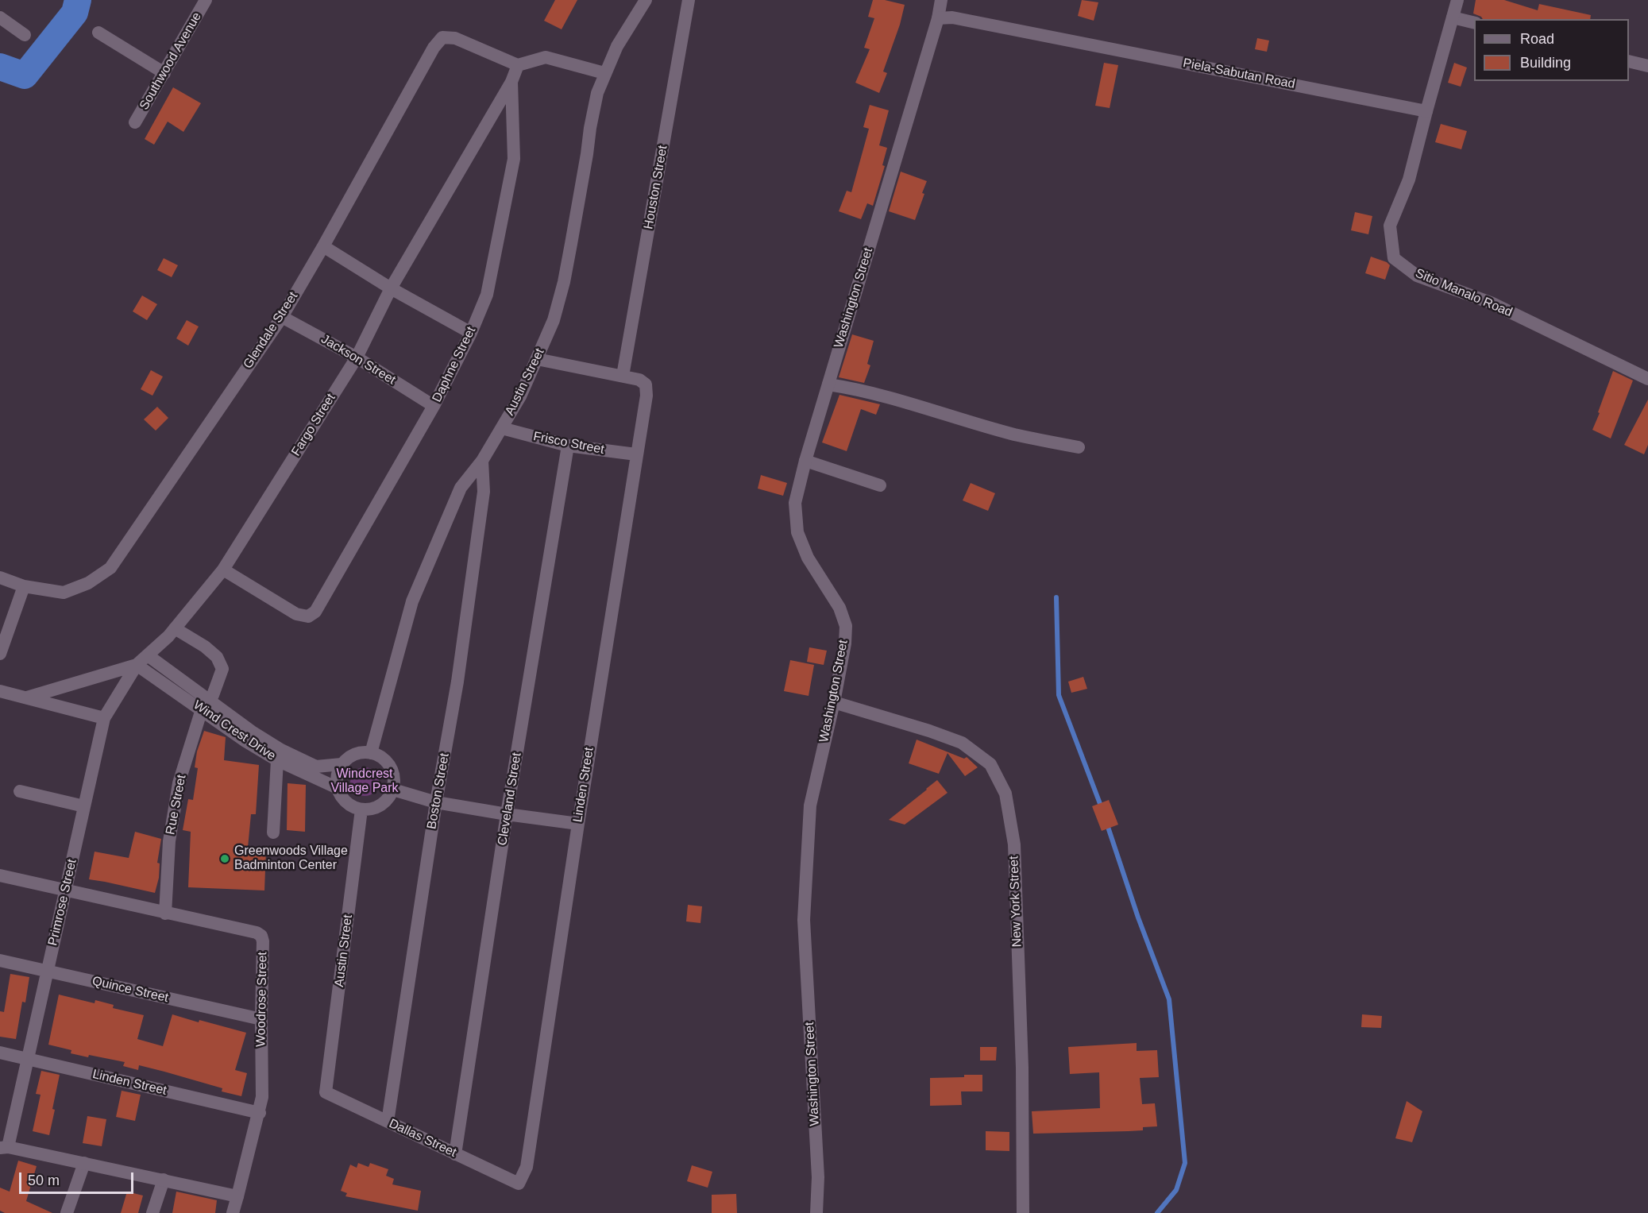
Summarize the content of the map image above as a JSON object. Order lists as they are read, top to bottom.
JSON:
{
  "streets": {
    "street": [
      "Southwood Avenue",
      "Piela-Sabutan Road",
      "Houston Street",
      "Sitio Manalo Road",
      "Washington Street",
      "Glendale Street",
      "Jackson Street",
      "Daphne Street",
      "Austin Street",
      "Fargo Street",
      "Frisco Street",
      "Wind Crest Drive",
      "Linden Street",
      "Boston Street",
      "Cleveland Street",
      "Rue Street",
      "New York Street",
      "Primrose Street",
      "Quince Street",
      "Woodrose Street",
      "Dallas Street"
    ]
  },
  "crossings": [
    ["Piela-Sabutan Road", "Sitio Manalo Road"],
    ["Piela-Sabutan Road", "Washington Street"],
    ["Houston Street", "Linden Street"],
    ["Washington Street", "New York Street"],
    ["Glendale Street", "Jackson Street"],
    ["Glendale Street", "Fargo Street"],
    ["Jackson Street", "Daphne Street"],
    ["Jackson Street", "Fargo Street"],
    ["Daphne Street", "Fargo Street"],
    ["Austin Street", "Frisco Street"],
    ["Austin Street", "Wind Crest Drive"],
    ["Austin Street", "Boston Street"],
    ["Austin Street", "Dallas Street"],
    ["Fargo Street", "Wind Crest Drive"],
    ["Fargo Street", "Rue Street"],
    ["Fargo Street", "Primrose Street"],
    ["Frisco Street", "Linden Street"],
    ["Frisco Street", "Cleveland Street"],
    ["Wind Crest Drive", "Rue Street"],
    ["Wind Crest Drive", "Primrose Street"],
    ["Linden Street", "Primrose Street"],
    ["Linden Street", "Woodrose Street"],
    ["Linden Street", "Dallas Street"],
    ["Boston Street", "Dallas Street"],
    ["Cleveland Street", "Dallas Street"],
    ["Rue Street", "Woodrose Street"],
    ["Primrose Street", "Quince Street"],
    ["Primrose Street", "Woodrose Street"],
    ["Quince Street", "Woodrose Street"]
  ],
  "parks": ["Windcrest Village Park"],
  "places": ["Greenwoods Village Badminton Center"],
  "legend": ["Road", "Building"],
  "scale_bar": "50 m"
}
